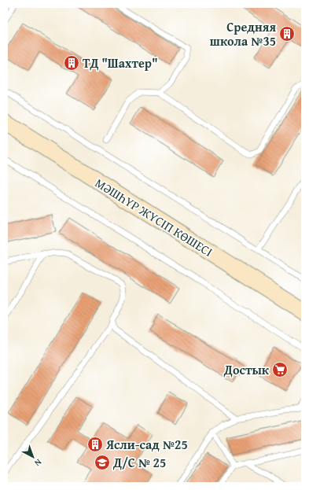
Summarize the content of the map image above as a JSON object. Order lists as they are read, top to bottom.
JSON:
{
  "streets": {
    "main road": ["МӘШҺҮР ЖҮСІП КӨШЕСІ"]
  },
  "places": {
    "building": ["Средняя школа №35", "ТД \"Шахтер\"", "Ясли-сад №25"],
    "supermarket": ["Достык"],
    "school or university": ["Д/С № 25"]
  },
  "north": "bottom right"
}
